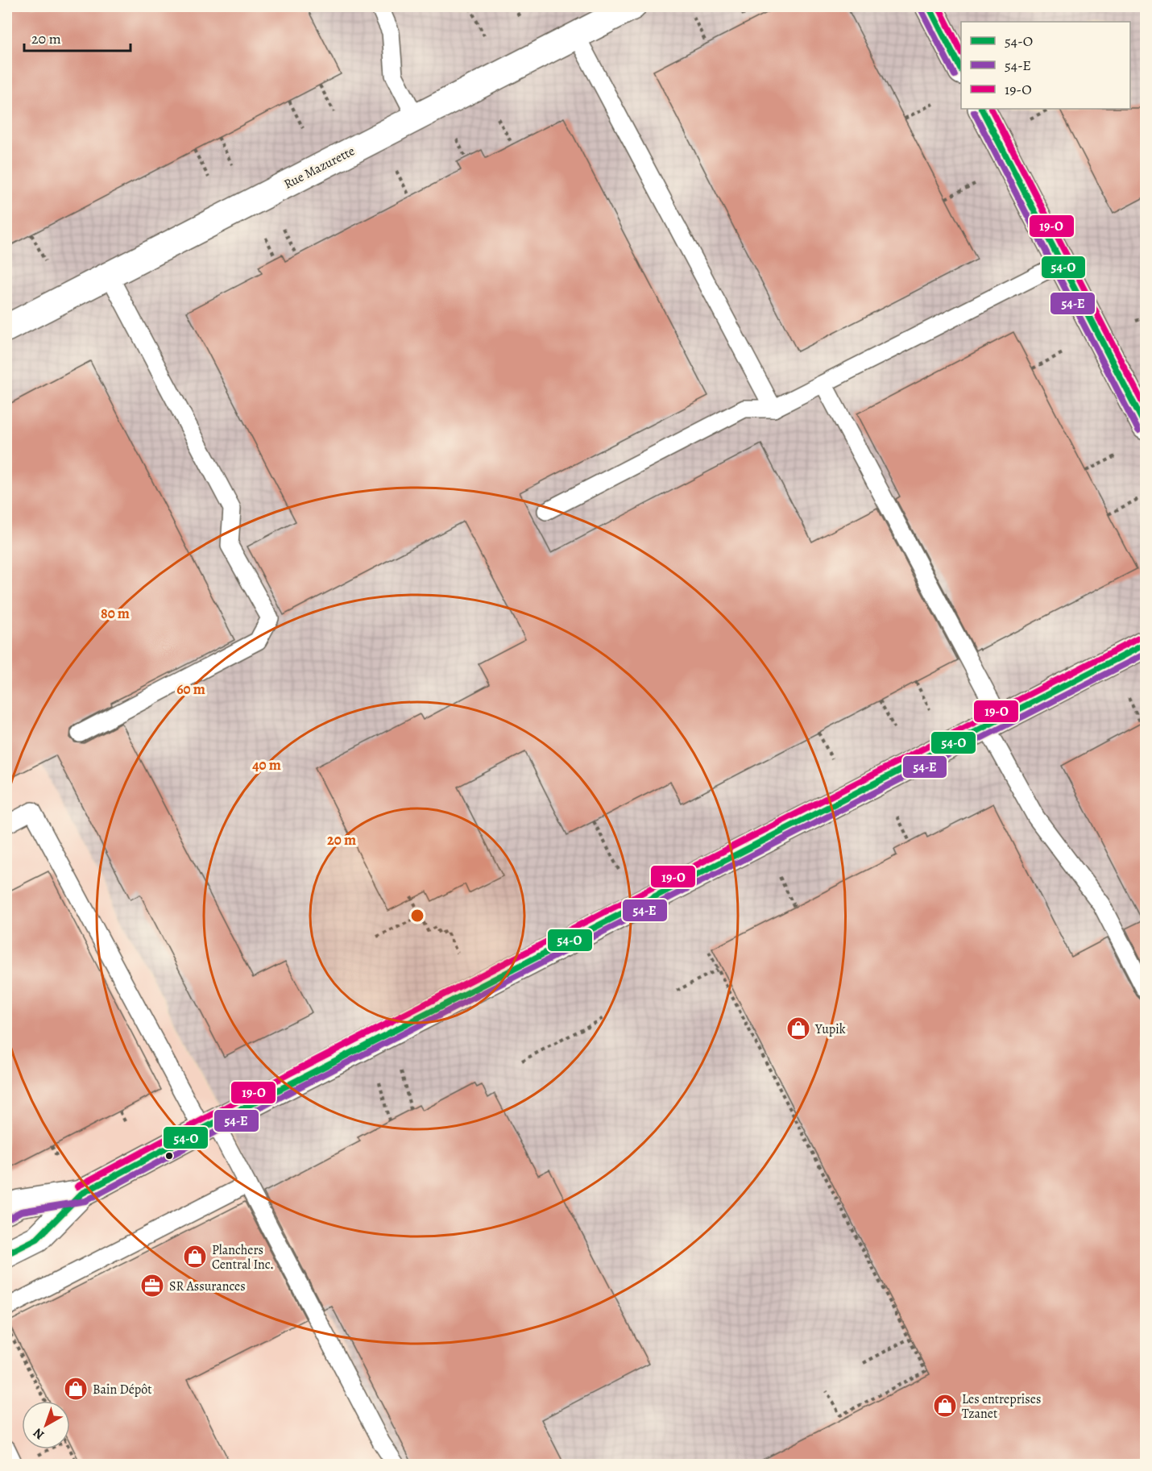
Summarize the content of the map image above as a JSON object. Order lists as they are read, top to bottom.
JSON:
{
  "streets": {
    "street": ["Rue Mazurette"]
  },
  "places": {
    "shop": [
      "Yupik",
      "Planchers Central Inc.",
      "Bain Dépôt",
      "Les entreprises Tzanet"
    ],
    "office": ["SR Assurances"]
  },
  "lines": ["transit line 54-O", "transit line 19-O", "transit line 54-E"],
  "legend": ["54-O", "54-E", "19-O"],
  "scale_bar": "20 m",
  "north": "bottom left",
  "rings": [
    "80 m",
    "60 m",
    "40 m",
    "20 m"
  ]
}
